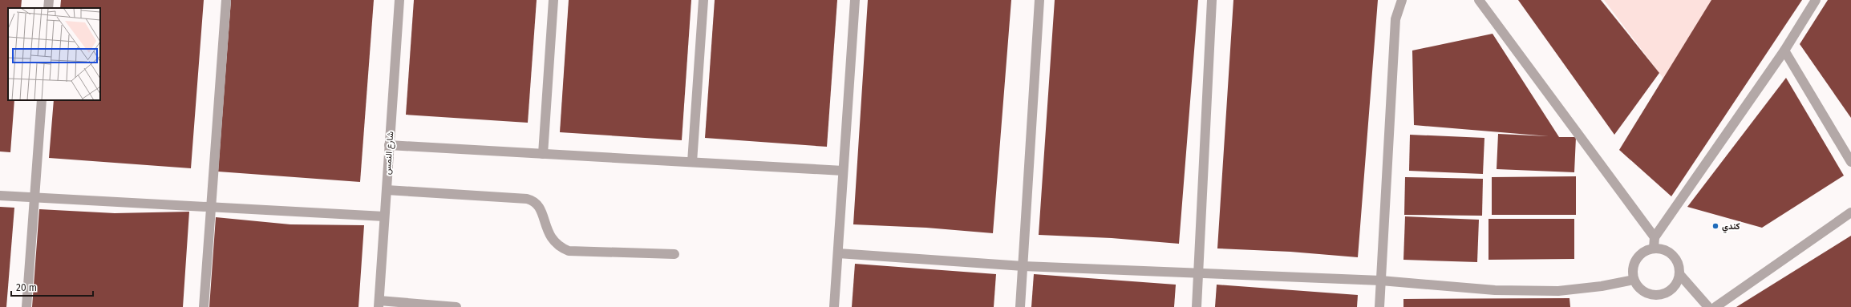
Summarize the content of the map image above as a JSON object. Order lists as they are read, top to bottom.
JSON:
{
  "streets": {
    "street": ["شارع النمس"]
  },
  "places": ["كندي"],
  "scale_bar": "20 m"
}
